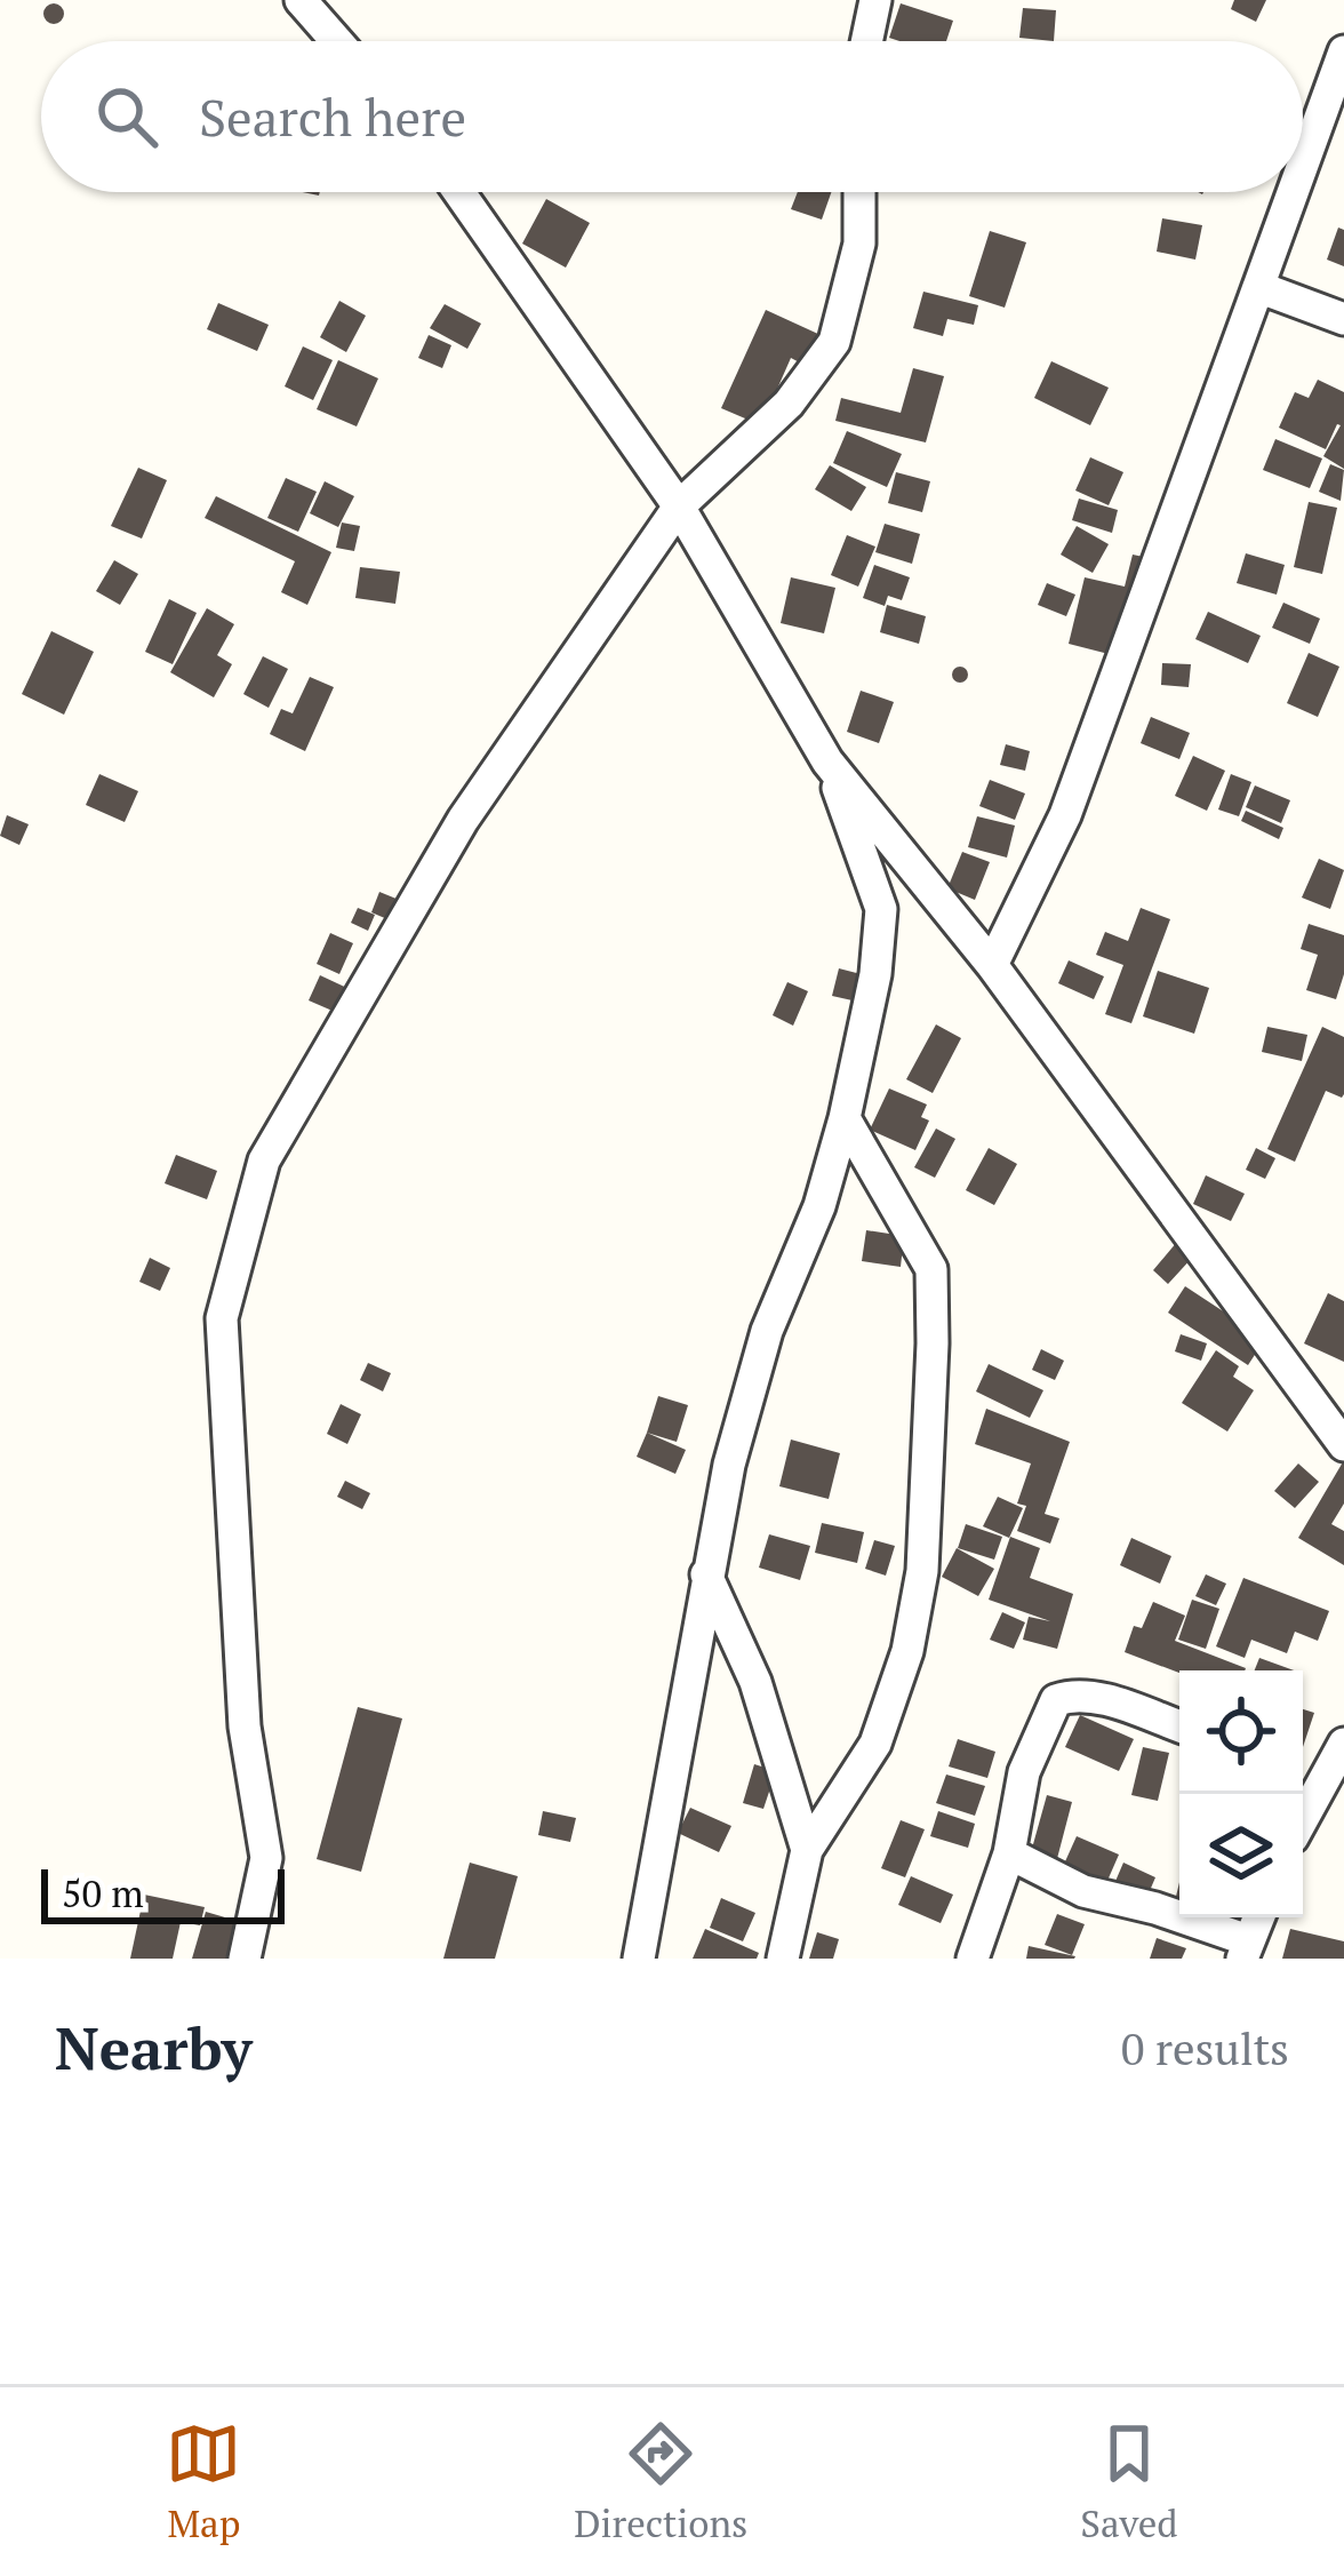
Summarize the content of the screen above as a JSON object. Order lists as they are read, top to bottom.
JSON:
{
  "scale_bar": "50 m",
  "page": {
    "search": "Search here",
    "scale": "50 m",
    "heading": ["Nearby", "0 results"],
    "nav": ["Map", "Directions", "Saved"]
  }
}
